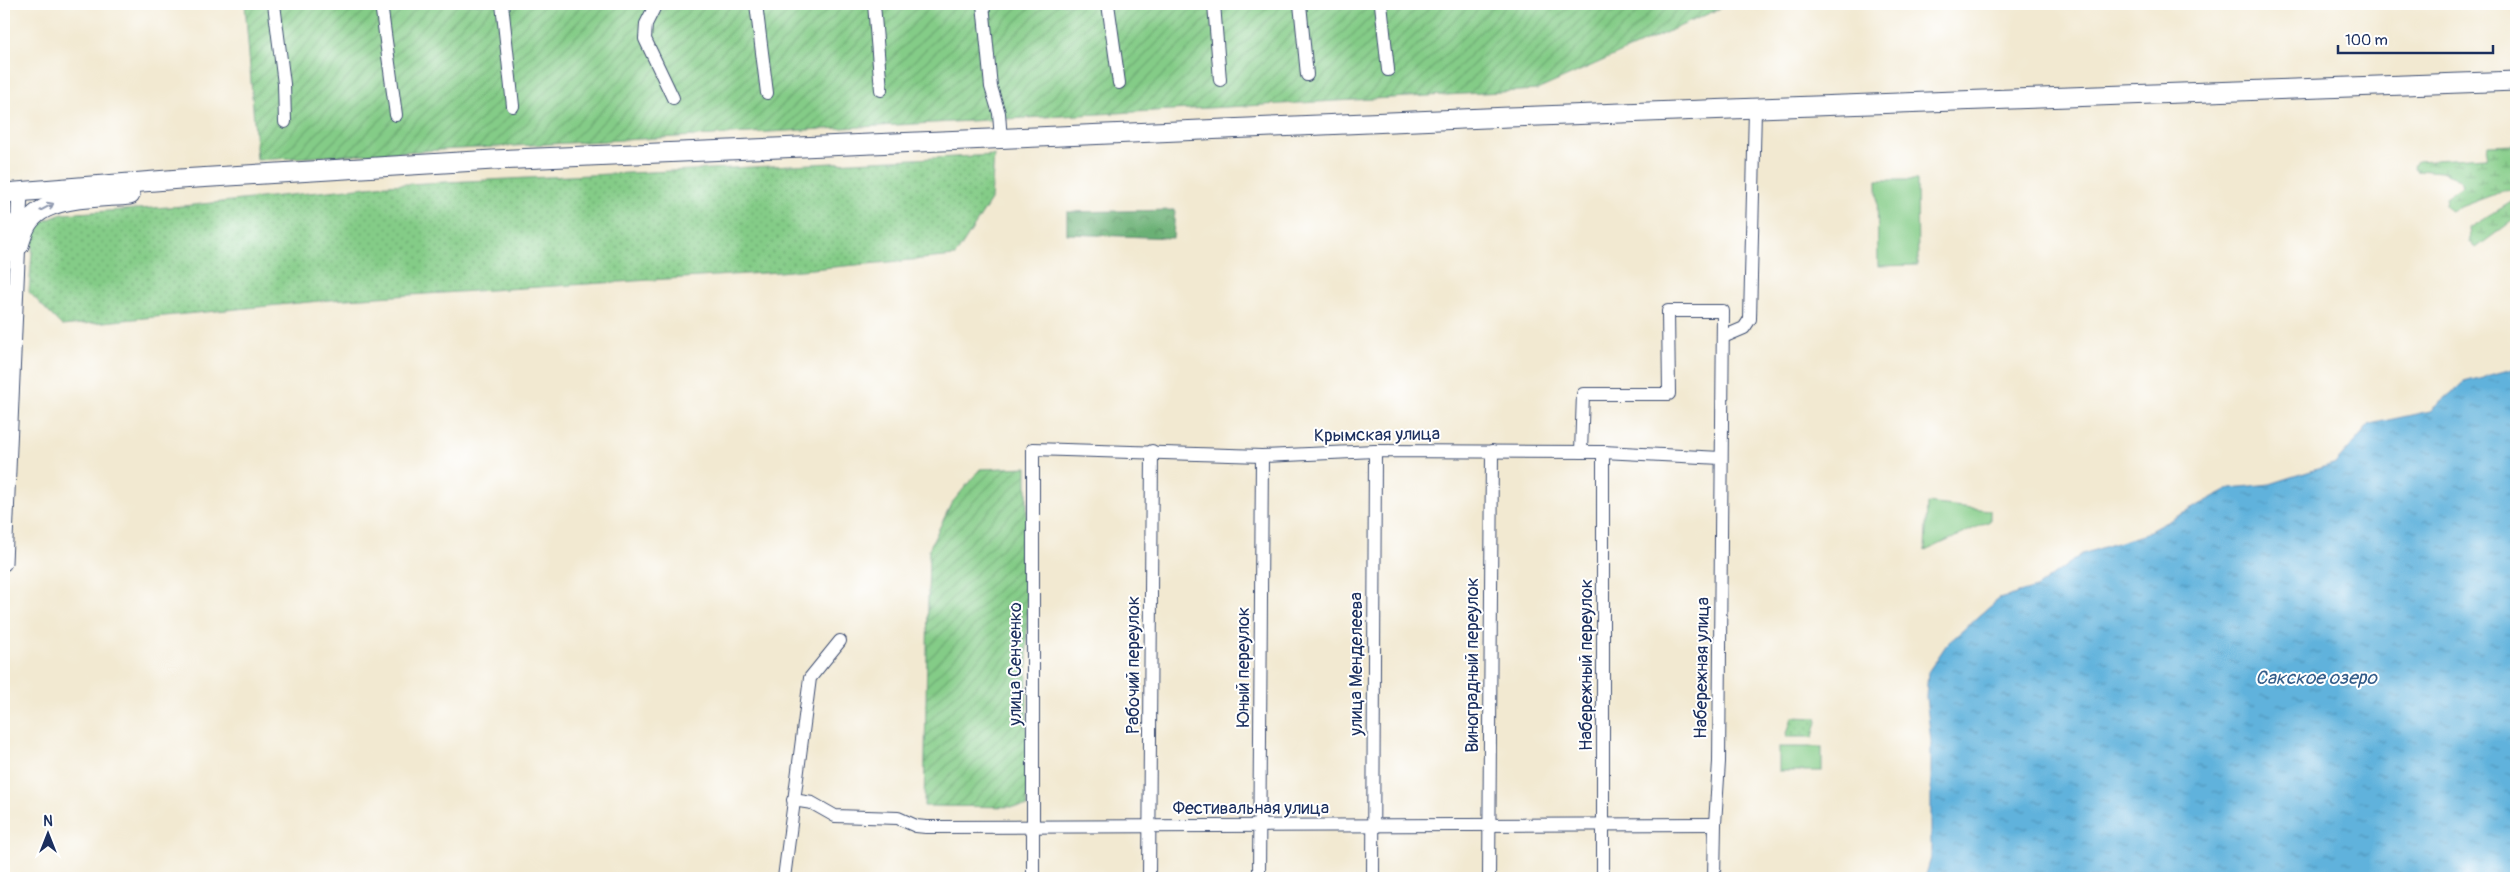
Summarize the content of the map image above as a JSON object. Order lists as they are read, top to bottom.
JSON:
{
  "streets": {
    "street": [
      "Крымская улица",
      "улица Сенченко",
      "улица Менделеева",
      "Рабочий переулок",
      "Виноградный переулок",
      "Набережный переулок",
      "Юный переулок",
      "Набережная улица",
      "Фестивальная улица"
    ]
  },
  "crossings": [
    ["Крымская улица", "улица Сенченко"],
    ["Крымская улица", "улица Менделеева"],
    ["Крымская улица", "Рабочий переулок"],
    ["Крымская улица", "Виноградный переулок"],
    ["Крымская улица", "Набережный переулок"],
    ["Крымская улица", "Юный переулок"],
    ["Крымская улица", "Набережная улица"],
    ["улица Сенченко", "Фестивальная улица"],
    ["улица Менделеева", "Фестивальная улица"],
    ["Рабочий переулок", "Фестивальная улица"],
    ["Виноградный переулок", "Фестивальная улица"],
    ["Набережный переулок", "Фестивальная улица"],
    ["Юный переулок", "Фестивальная улица"],
    ["Набережная улица", "Фестивальная улица"]
  ],
  "water": ["Сакское озеро"],
  "scale_bar": "100 m",
  "north": "top"
}
